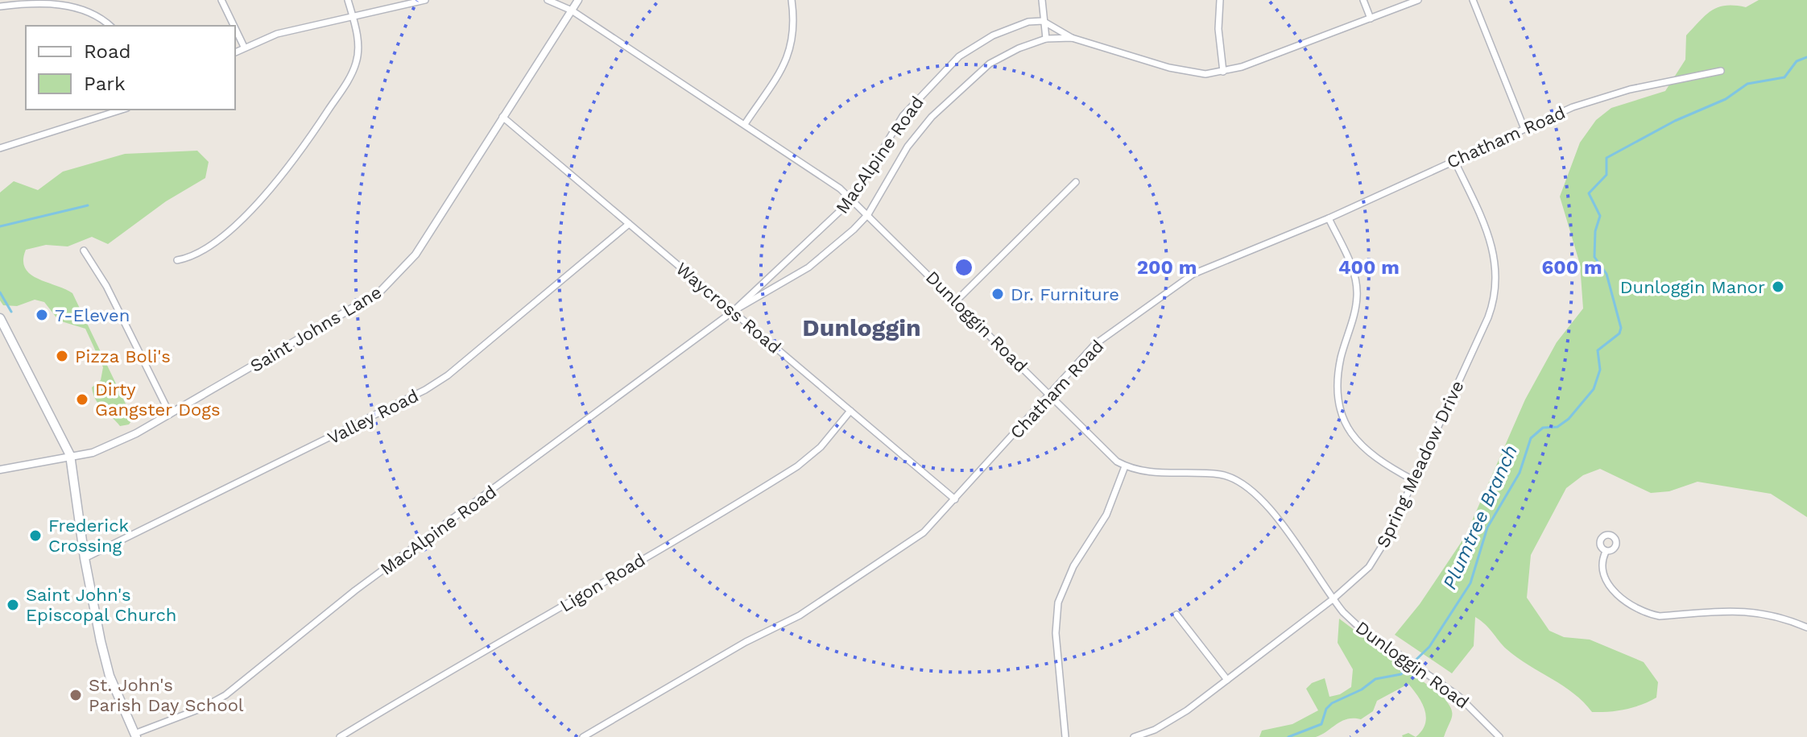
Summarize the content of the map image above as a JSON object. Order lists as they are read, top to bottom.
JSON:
{
  "streets": {
    "street": [
      "Chatham Road",
      "MacAlpine Road",
      "Waycross Road",
      "Dunloggin Road",
      "Saint Johns Lane",
      "Valley Road",
      "Spring Meadow Drive",
      "Ligon Road"
    ]
  },
  "crossings": [
    ["Chatham Road", "Waycross Road"],
    ["Chatham Road", "Dunloggin Road"],
    ["Chatham Road", "Spring Meadow Drive"],
    ["MacAlpine Road", "Waycross Road"],
    ["MacAlpine Road", "Dunloggin Road"],
    ["Waycross Road", "Saint Johns Lane"],
    ["Waycross Road", "Valley Road"],
    ["Waycross Road", "Ligon Road"],
    ["Dunloggin Road", "Saint Johns Lane"],
    ["Dunloggin Road", "Spring Meadow Drive"]
  ],
  "districts": ["Dunloggin"],
  "water": ["Plumtree Branch"],
  "places": [
    "Dunloggin Manor",
    "Dr. Furniture",
    "7-Eleven",
    "Pizza Boli's",
    "Dirty Gangster Dogs",
    "Frederick Crossing",
    "Saint John's Episcopal Church",
    "St. John's Parish Day School"
  ],
  "legend": ["Road", "Park"],
  "rings": ["200 m", "400 m", "600 m"]
}
